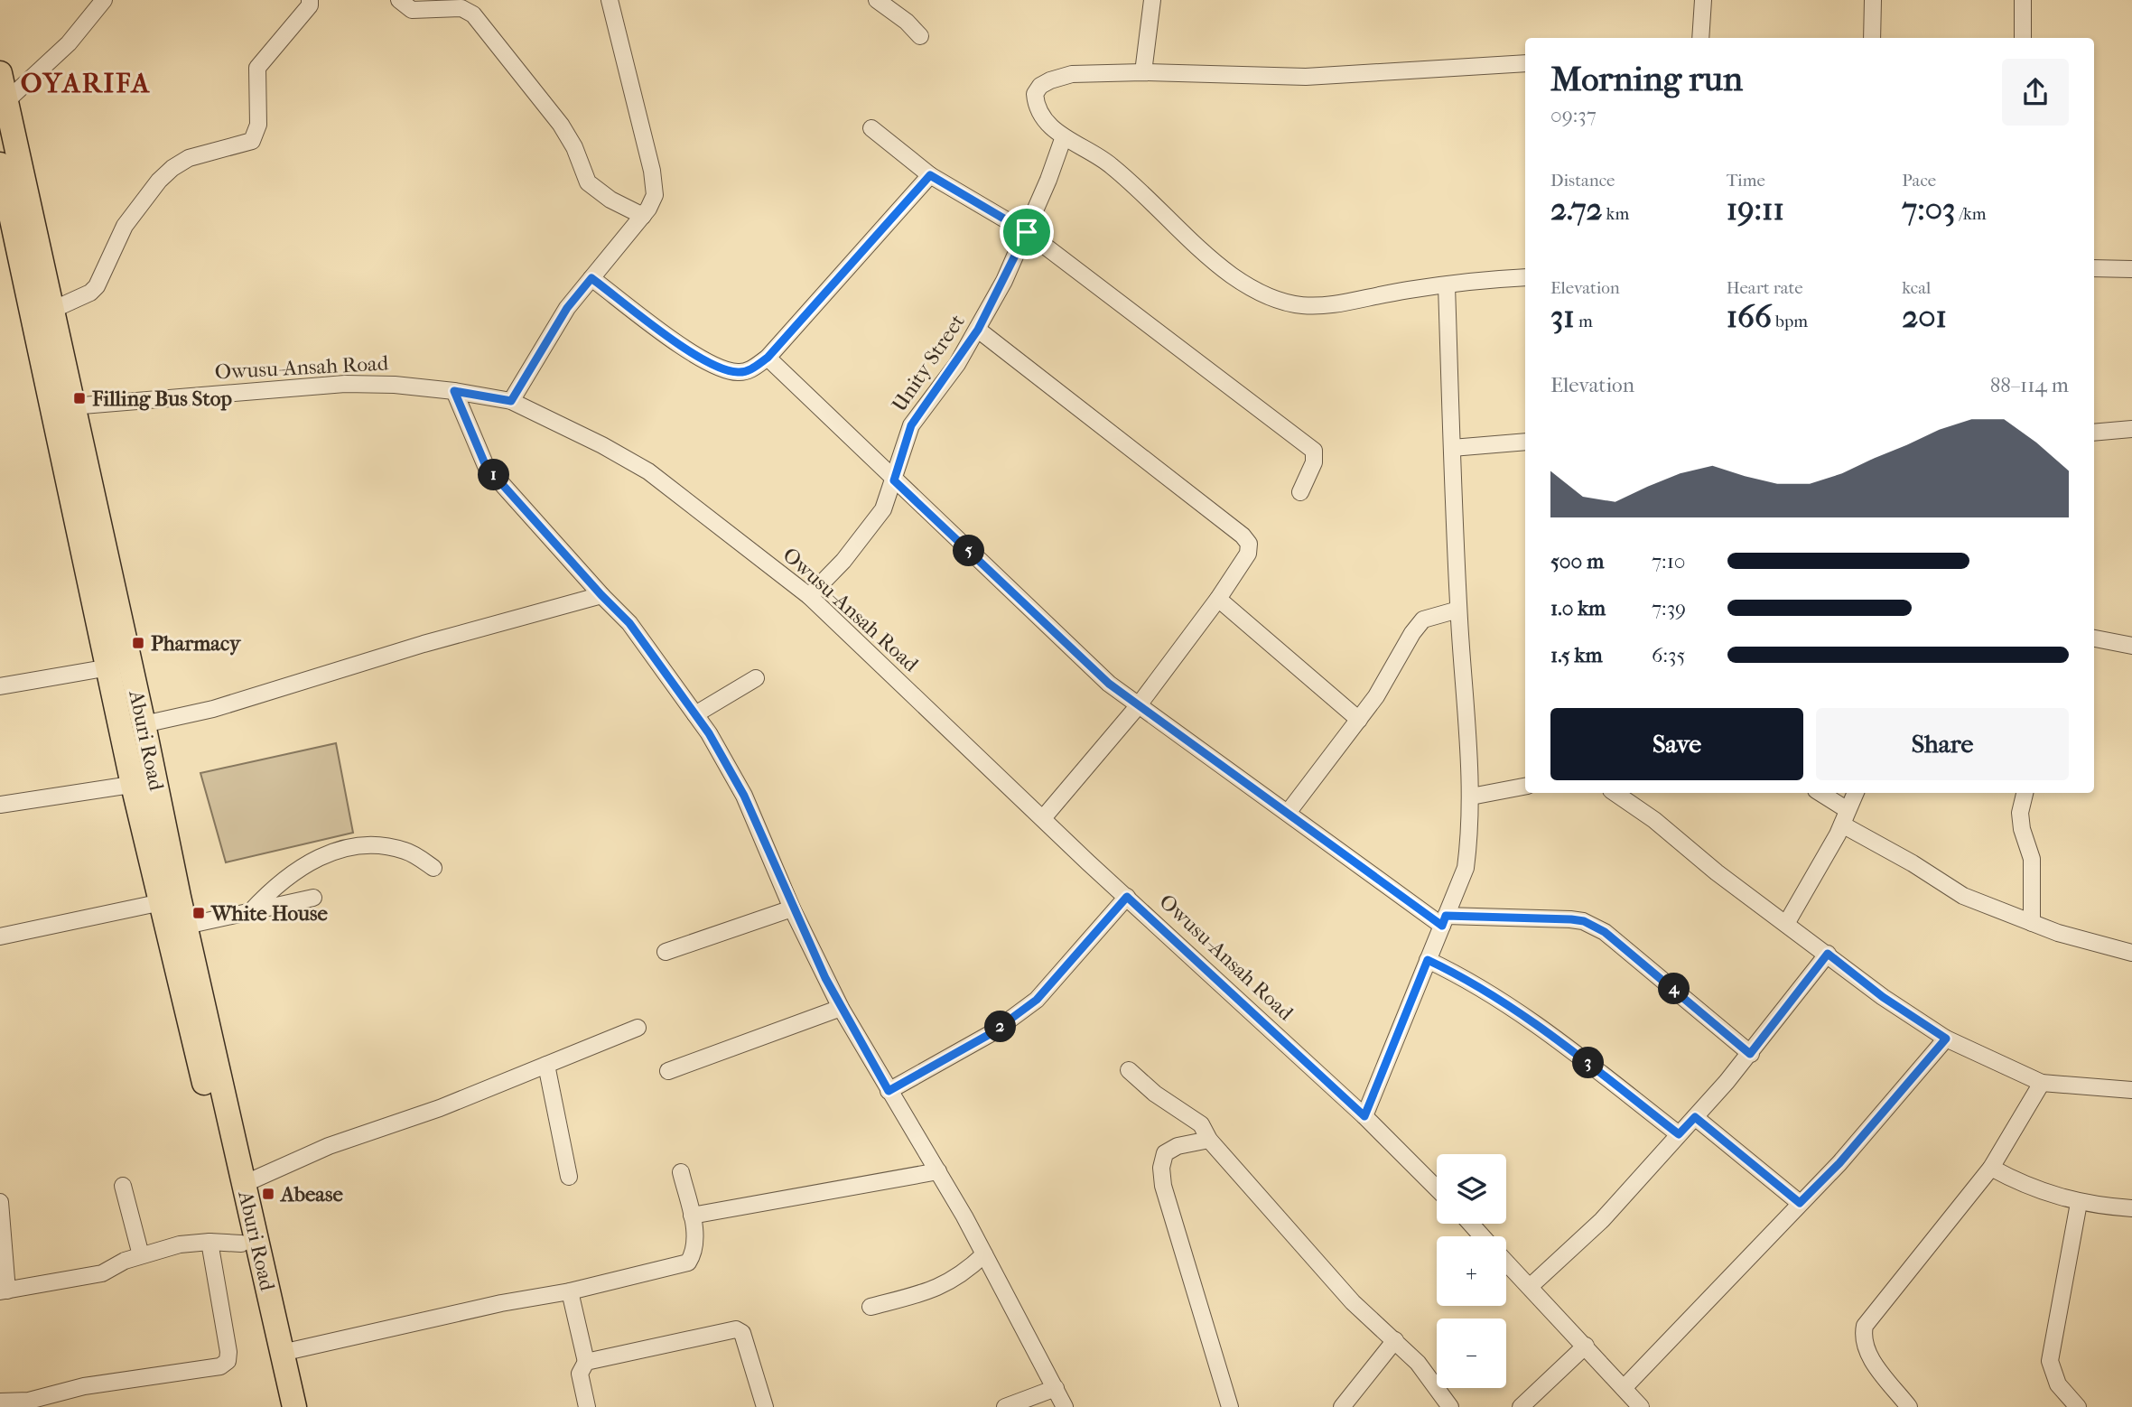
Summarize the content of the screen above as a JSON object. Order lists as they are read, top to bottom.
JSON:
{
  "streets": {
    "highway": ["Aburi Road"],
    "street": ["Unity Street", "Owusu-Ansah Road"]
  },
  "crossings": [
    ["Unity Street", "Owusu-Ansah Road"],
    ["Owusu-Ansah Road", "Aburi Road"]
  ],
  "districts": ["OYARIFA"],
  "places": {
    "transit": [
      "Filling Bus Stop",
      "Pharmacy",
      "White House",
      "Abease"
    ]
  },
  "page": {
    "heading": ["Morning run", "09:37"],
    "stats": [
      ["Distance", "2.72 km"],
      ["Time", "19:11"],
      ["Pace", "7:03 /km"],
      ["Elevation", "31 m"],
      ["Heart rate", "166 bpm"],
      ["kcal", "201"]
    ],
    "chart": ["Elevation", "88–114 m"],
    "pins": [
      "1",
      "5",
      "4",
      "2",
      "3"
    ],
    "list": [
      {
        "name": "500 m",
        "note": "7:10"
      },
      {
        "name": "1.0 km",
        "note": "7:39"
      },
      {
        "name": "1.5 km",
        "note": "6:35"
      }
    ],
    "buttons": ["Save", "Share"],
    "map_buttons": ["+", "−"]
  }
}
